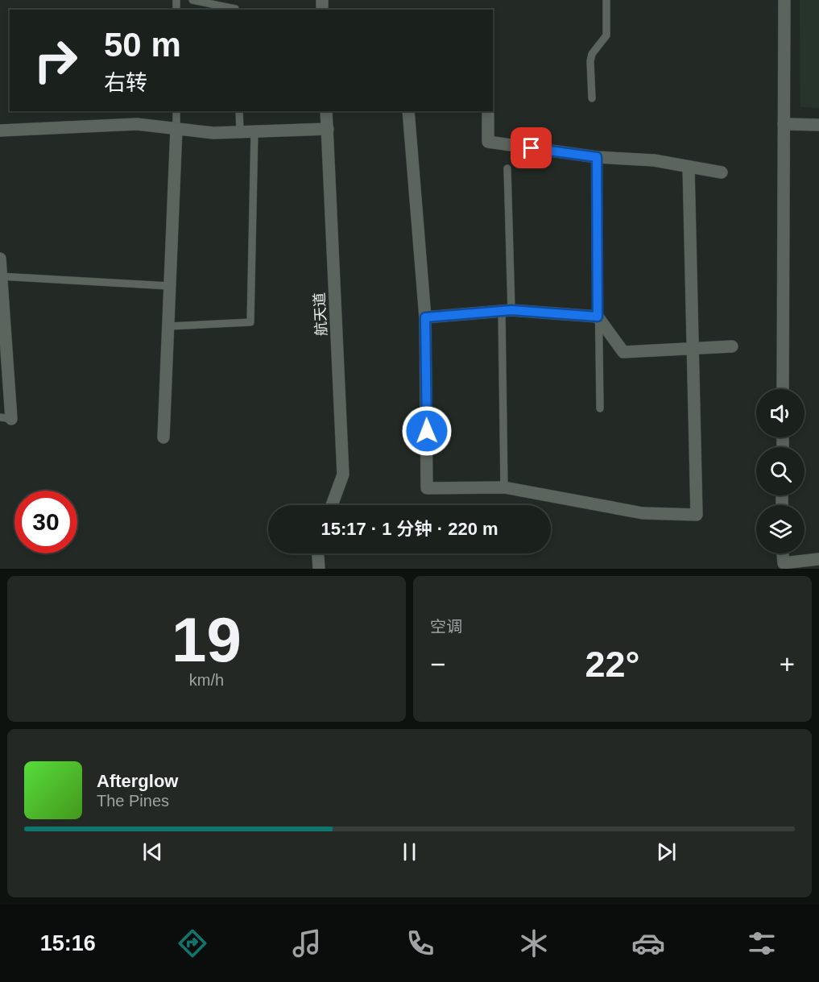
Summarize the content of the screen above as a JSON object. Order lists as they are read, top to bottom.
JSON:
{
  "streets": {
    "street": ["航天道"]
  },
  "page": {
    "turn": ["50 m", "右转"],
    "limit": "30",
    "trip": "15:17 · 1 分钟 · 220 m",
    "tile": [
      ["19", "km/h"],
      "空调"
    ],
    "heat": ["−", "22°", "+"],
    "song": ["Afterglow", "The Pines"],
    "tabs": "15:16"
  }
}
